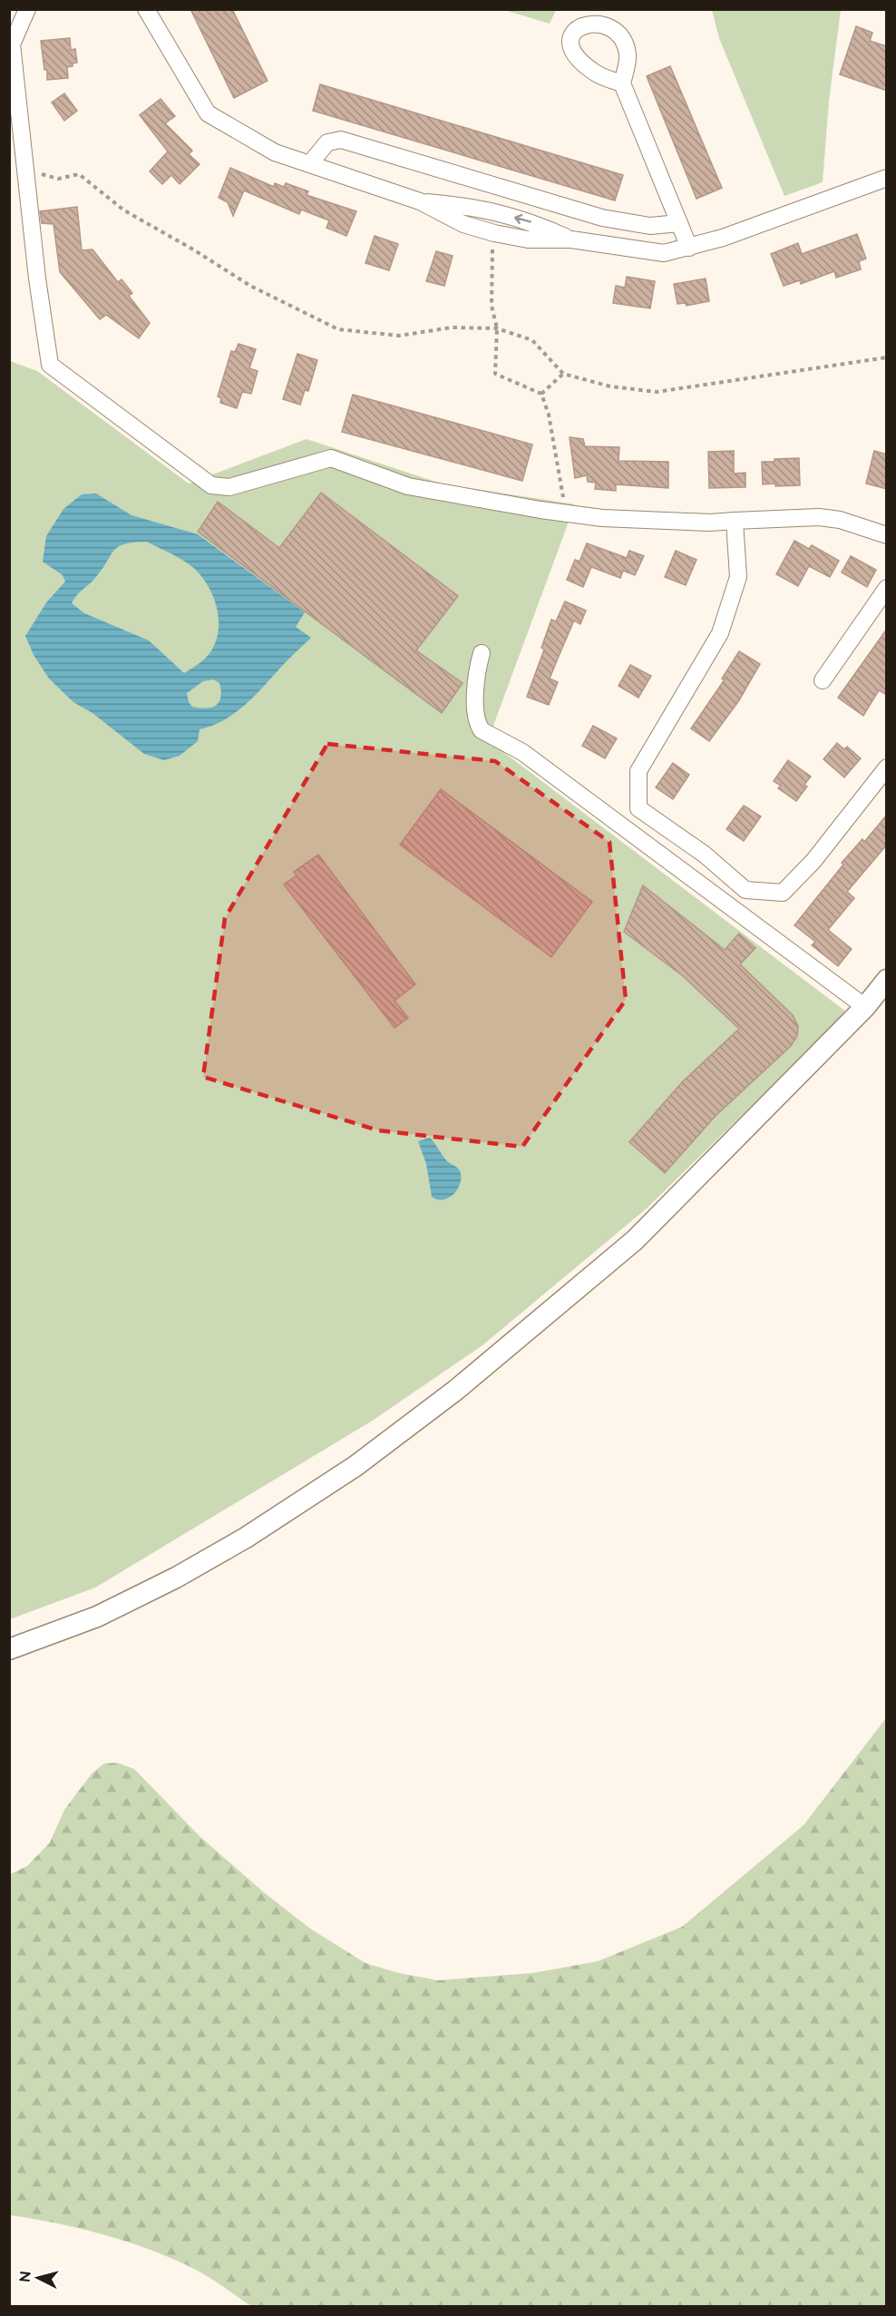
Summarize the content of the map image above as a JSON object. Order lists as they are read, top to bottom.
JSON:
{
  "north": "left"
}
